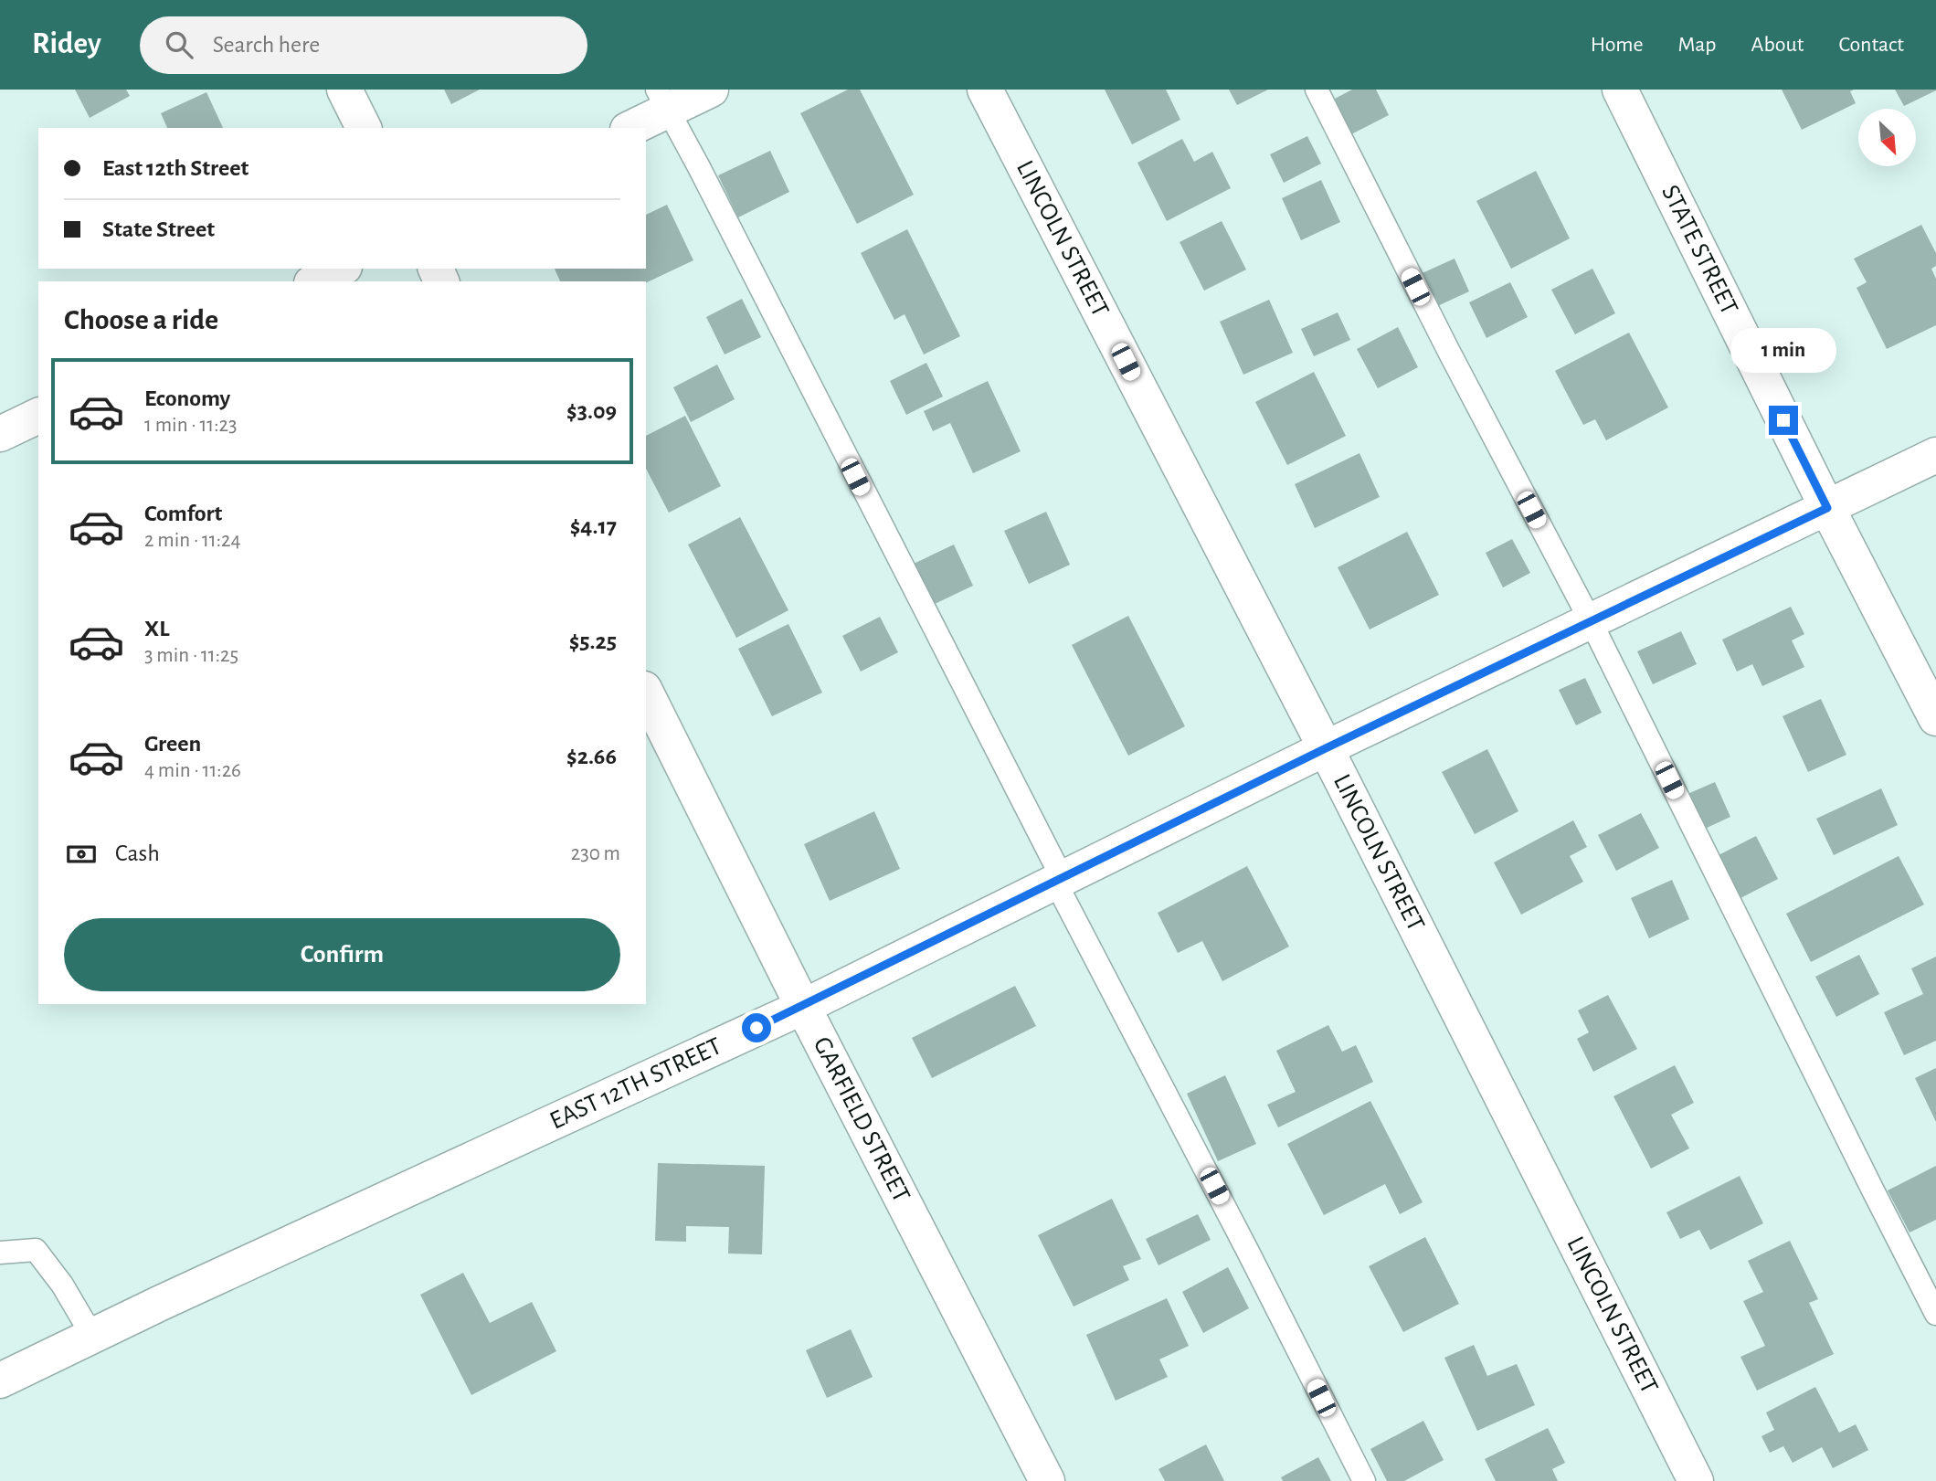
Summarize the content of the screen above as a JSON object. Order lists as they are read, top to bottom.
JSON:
{
  "streets": {
    "street": [
      "LINCOLN STREET",
      "STATE STREET",
      "EAST 12TH STREET",
      "GARFIELD STREET"
    ]
  },
  "crossings": [
    ["LINCOLN STREET", "EAST 12TH STREET"],
    ["STATE STREET", "EAST 12TH STREET"],
    ["EAST 12TH STREET", "GARFIELD STREET"]
  ],
  "north": "bottom right",
  "page": {
    "header": "Ridey",
    "search": "Search here",
    "nav": [
      "Home",
      "Map",
      "About",
      "Contact"
    ],
    "banner": ["East 12th Street", "State Street"],
    "heading": "Choose a ride",
    "bubble": "1 min",
    "list": [
      {
        "name": "Economy",
        "note": "1 min · 11:23",
        "value": "$3.09"
      },
      {
        "name": "Comfort",
        "note": "2 min · 11:24",
        "value": "$4.17"
      },
      {
        "name": "XL",
        "note": "3 min · 11:25",
        "value": "$5.25"
      },
      {
        "name": "Green",
        "note": "4 min · 11:26",
        "value": "$2.66"
      }
    ],
    "pay": ["Cash", "230 m"],
    "buttons": "Confirm"
  }
}
